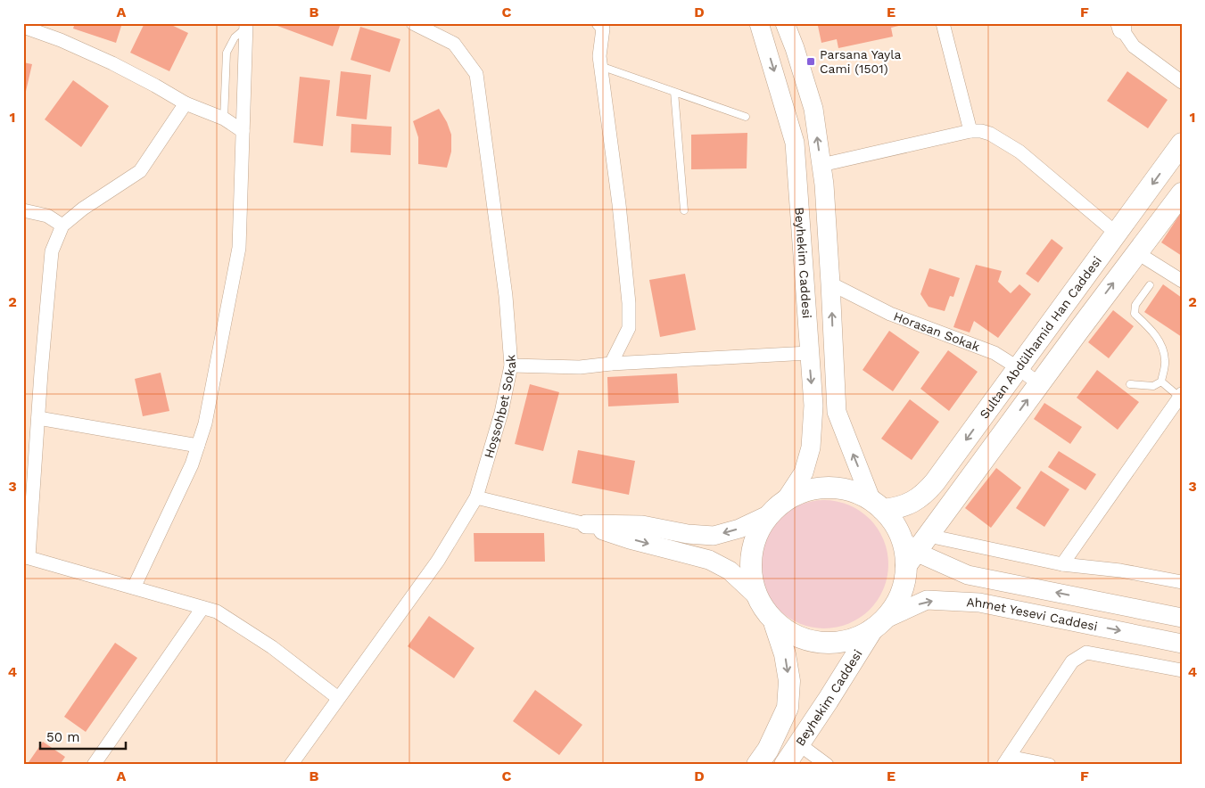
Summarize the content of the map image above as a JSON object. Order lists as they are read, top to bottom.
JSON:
{
  "streets": {
    "main road": ["Beyhekim Caddesi", "Sultan Abdülhamid Han Caddesi", "Ahmet Yesevi Caddesi"],
    "street": ["Horasan Sokak", "Hoşsohbet Sokak"]
  },
  "crossings": [
    ["Beyhekim Caddesi", "Horasan Sokak"],
    ["Beyhekim Caddesi", "Sultan Abdülhamid Han Caddesi"],
    ["Beyhekim Caddesi", "Ahmet Yesevi Caddesi"],
    ["Horasan Sokak", "Sultan Abdülhamid Han Caddesi"],
    ["Sultan Abdülhamid Han Caddesi", "Ahmet Yesevi Caddesi"]
  ],
  "places": {
    "transit": ["Parsana Yayla Cami (1501)"]
  },
  "scale_bar": "50 m",
  "grid": {
    "columns": [
      "A",
      "B",
      "C",
      "D",
      "E",
      "F"
    ],
    "rows": [
      "1",
      "2",
      "3",
      "4"
    ]
  }
}
